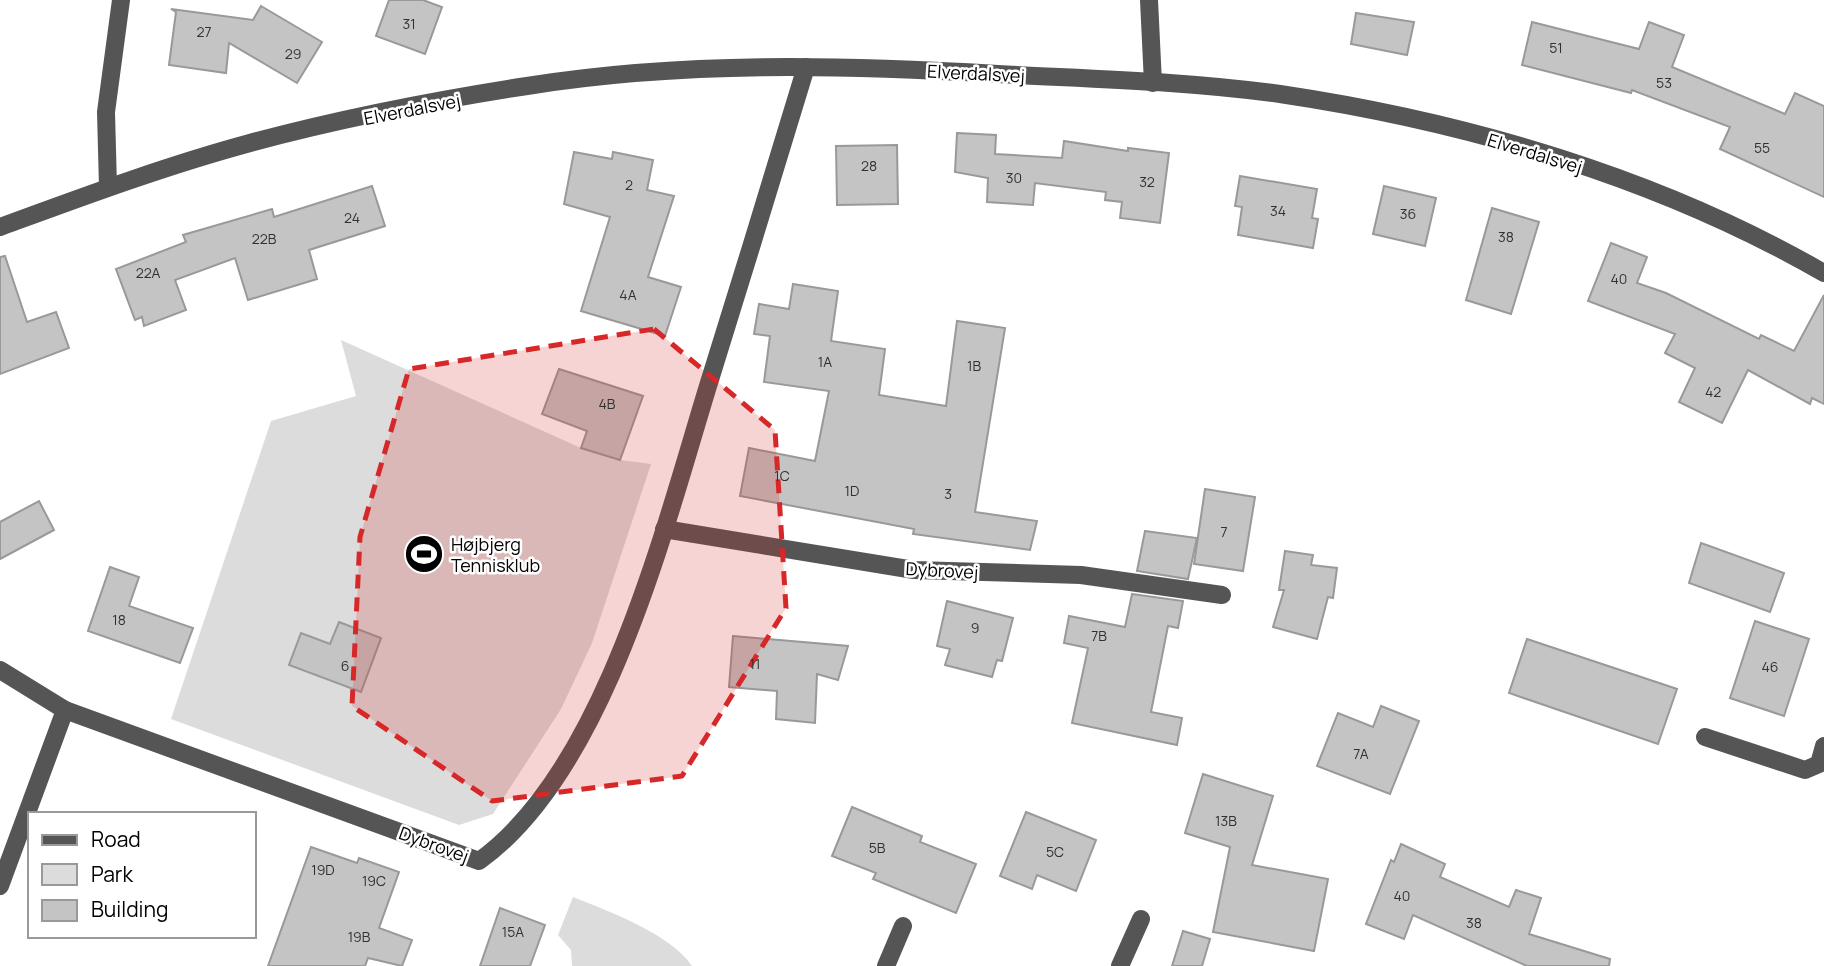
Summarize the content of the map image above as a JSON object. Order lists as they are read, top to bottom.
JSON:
{
  "streets": {
    "street": ["Elverdalsvej", "Dybrovej"]
  },
  "crossings": [
    ["Elverdalsvej", "Dybrovej"]
  ],
  "places": {
    "sports": ["Højbjerg Tennisklub"]
  },
  "house_numbers": [
    "31",
    "27",
    "51",
    "29",
    "53",
    "55",
    "28",
    "30",
    "32",
    "2",
    "34",
    "36",
    "24",
    "38",
    "22B",
    "22A",
    "40",
    "4A",
    "1A",
    "1B",
    "42",
    "4B",
    "1C",
    "1D",
    "3",
    "7",
    "18",
    "9",
    "7B",
    "11",
    "6",
    "46",
    "7A",
    "13B",
    "5B",
    "5C",
    "19D",
    "19C",
    "40",
    "38",
    "15A",
    "19B"
  ],
  "legend": ["Road", "Park", "Building"]
}
